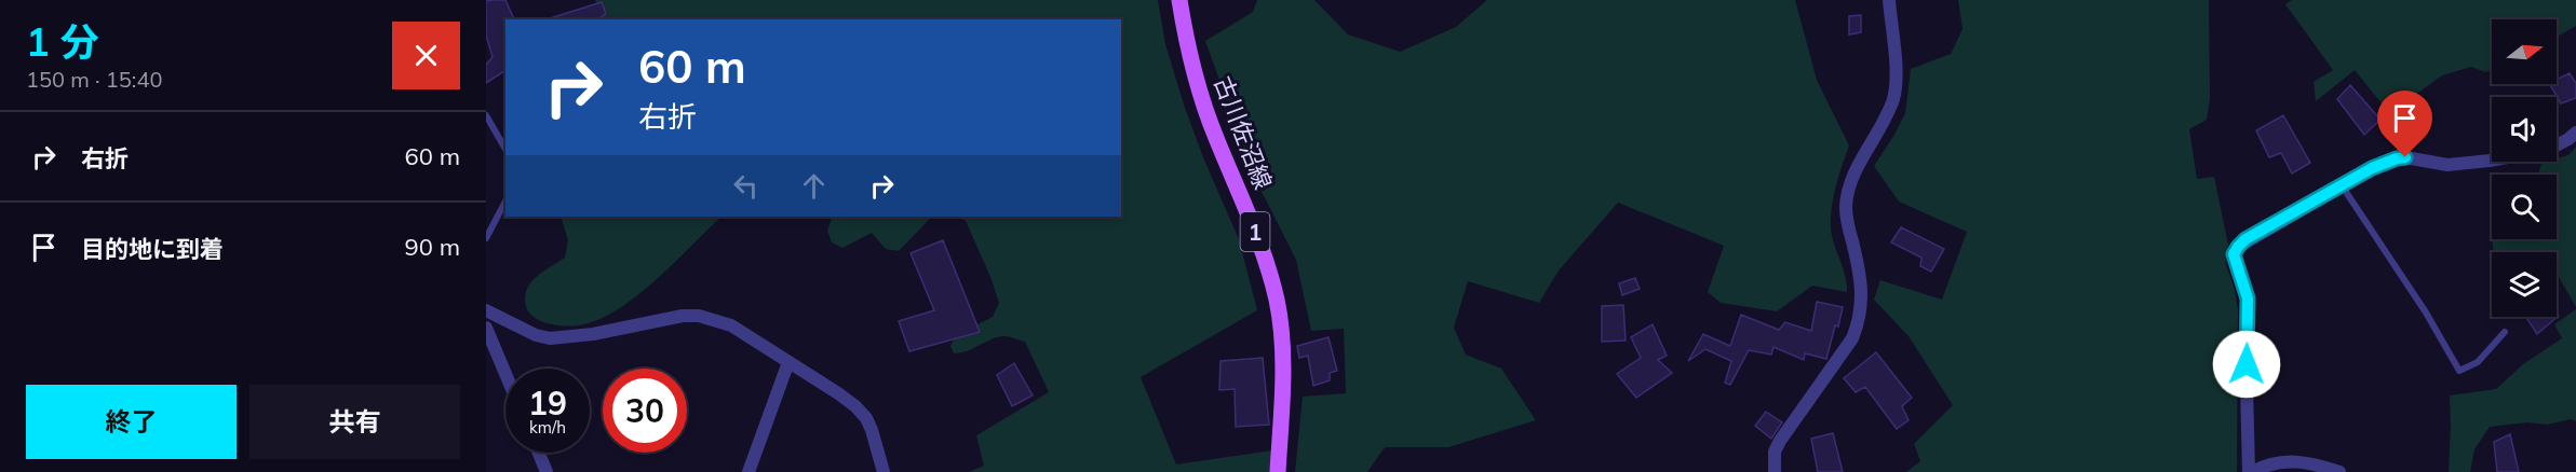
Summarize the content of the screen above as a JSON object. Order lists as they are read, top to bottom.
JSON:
{
  "streets": {
    "main road": ["古川佐沼線", "1"]
  },
  "north": "right",
  "page": {
    "heading": ["1 分", "150 m · 15:40"],
    "turn": ["60 m", "右折"],
    "list": [
      {
        "name": "右折",
        "value": "60 m"
      },
      {
        "name": "目的地に到着",
        "value": "90 m"
      }
    ],
    "speed": "19 km/h",
    "limit": "30",
    "buttons": ["終了", "共有"]
  }
}
